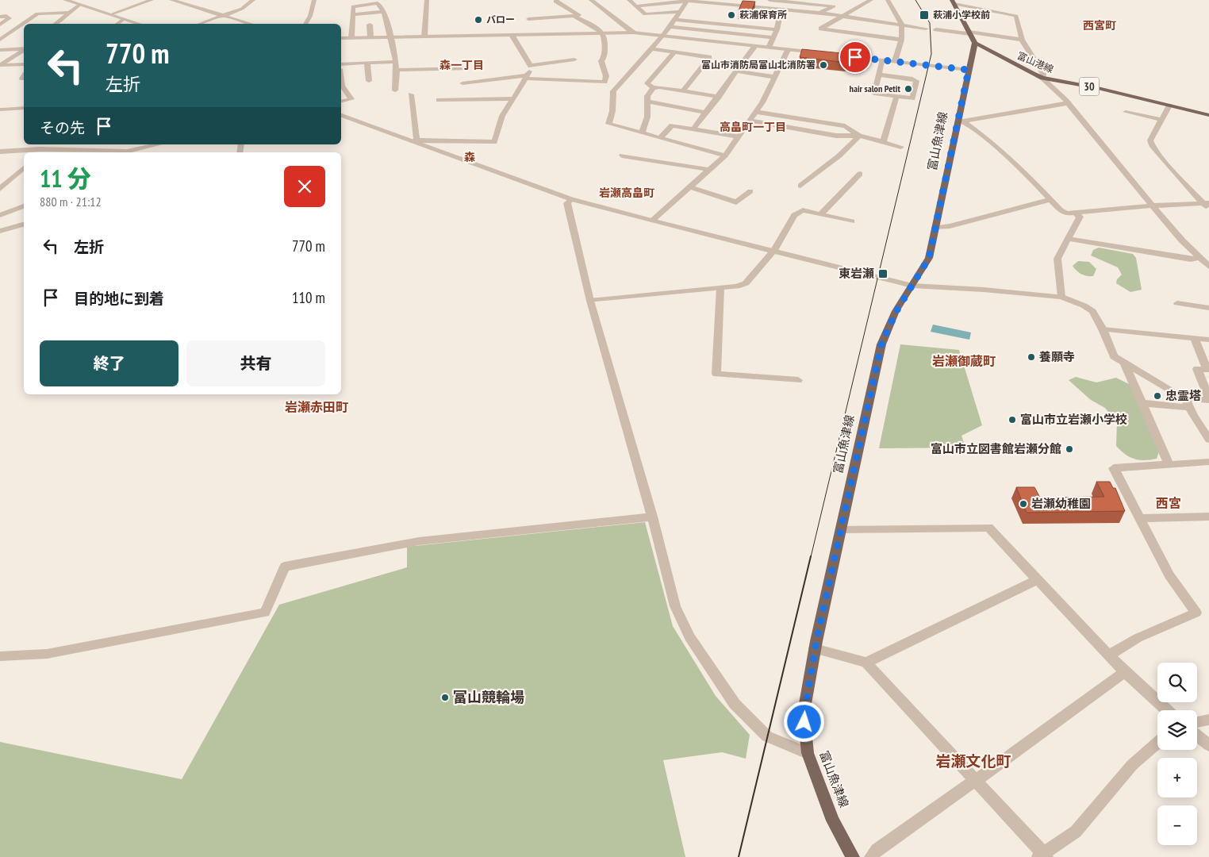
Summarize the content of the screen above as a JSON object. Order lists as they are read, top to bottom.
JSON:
{
  "streets": {
    "main road": ["富山港線", "30", "富山魚津線"]
  },
  "crossings": [
    ["富山港線", "富山魚津線"]
  ],
  "districts": [
    "西宮町",
    "森一丁目",
    "高畠町一丁目",
    "森",
    "岩瀬高畠町",
    "岩瀬御蔵町",
    "岩瀬赤田町",
    "西宮",
    "岩瀬文化町"
  ],
  "places": {
    "other": [
      "萩浦保育所",
      "バロー",
      "富山市消防局富山北消防署",
      "hair salon Petit",
      "養願寺",
      "忠霊塔",
      "富山市立岩瀬小学校",
      "富山市立図書館岩瀬分館",
      "岩瀬幼稚園",
      "富山競輪場"
    ],
    "transit": ["萩浦小学校前", "東岩瀬"]
  },
  "page": {
    "turn": ["770 m", "左折"],
    "then": "その先",
    "heading": ["11 分", "880 m · 21:12"],
    "list": [
      {
        "name": "左折",
        "value": "770 m"
      },
      {
        "name": "目的地に到着",
        "value": "110 m"
      }
    ],
    "buttons": ["終了", "共有"],
    "map_buttons": ["+", "−"]
  }
}
